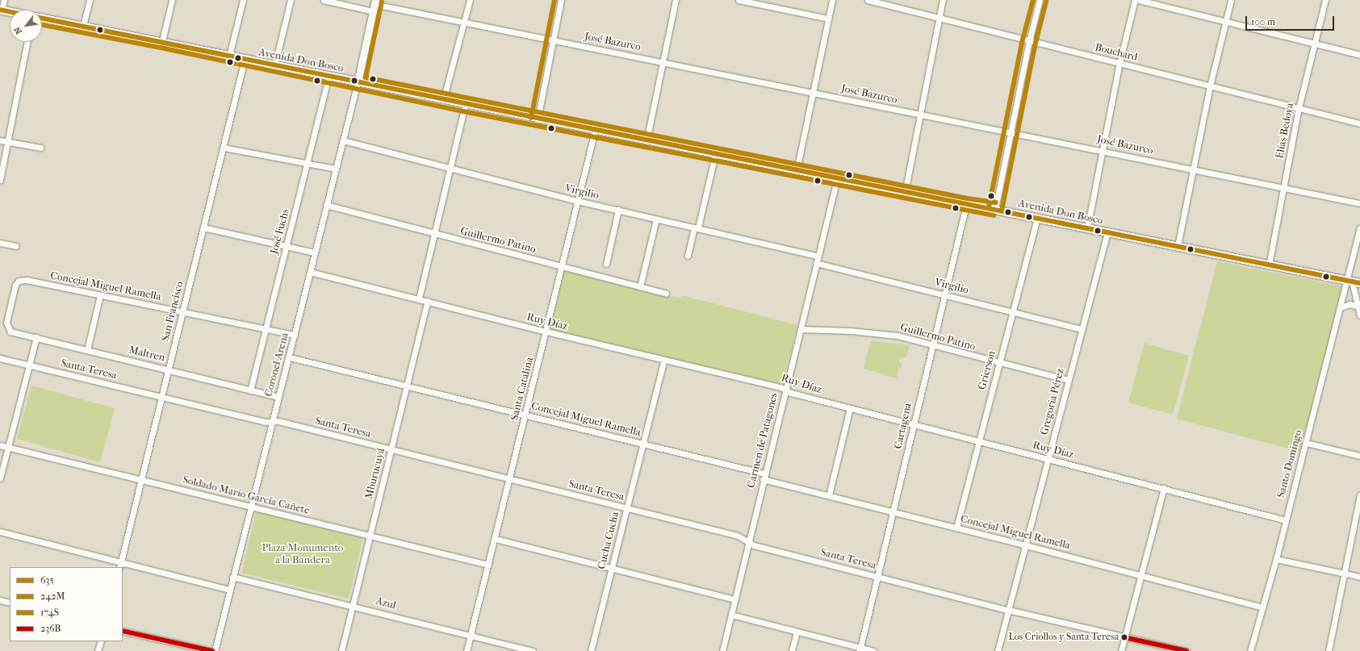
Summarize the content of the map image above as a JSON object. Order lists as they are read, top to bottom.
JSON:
{
  "streets": {
    "main road": ["Avenida Don Bosco"],
    "street": [
      "José Bazurco",
      "Bouchard",
      "Elías Bedoya",
      "Virgilio",
      "José Fuchs",
      "Guillermo Patino",
      "Concejal Miguel Ramella",
      "San Francisco",
      "Ruy Díaz",
      "Maltren",
      "Coronel Arena",
      "Santa Teresa",
      "Grierson",
      "Santa Catalina",
      "Gregoria Pérez",
      "Cartagena",
      "Carmen de Patagones",
      "Santo Domingo",
      "Mburucuyá",
      "Soldado Mario García Cañete",
      "Cucha Cucha",
      "Azul"
    ]
  },
  "crossings": [
    ["José Bazurco", "Elías Bedoya"],
    ["Bouchard", "Elías Bedoya"],
    ["Avenida Don Bosco", "Elías Bedoya"],
    ["Avenida Don Bosco", "José Fuchs"],
    ["Avenida Don Bosco", "San Francisco"],
    ["Avenida Don Bosco", "Coronel Arena"],
    ["Avenida Don Bosco", "Grierson"],
    ["Avenida Don Bosco", "Santa Catalina"],
    ["Avenida Don Bosco", "Gregoria Pérez"],
    ["Avenida Don Bosco", "Cartagena"],
    ["Avenida Don Bosco", "Carmen de Patagones"],
    ["Avenida Don Bosco", "Santo Domingo"],
    ["Virgilio", "Coronel Arena"],
    ["Virgilio", "Grierson"],
    ["Virgilio", "Santa Catalina"],
    ["Virgilio", "Gregoria Pérez"],
    ["Virgilio", "Cartagena"],
    ["Virgilio", "Carmen de Patagones"],
    ["José Fuchs", "Concejal Miguel Ramella"],
    ["José Fuchs", "Maltren"],
    ["Guillermo Patino", "Coronel Arena"],
    ["Guillermo Patino", "Grierson"],
    ["Guillermo Patino", "Santa Catalina"],
    ["Guillermo Patino", "Gregoria Pérez"],
    ["Guillermo Patino", "Cartagena"],
    ["Guillermo Patino", "Carmen de Patagones"],
    ["Concejal Miguel Ramella", "San Francisco"],
    ["Concejal Miguel Ramella", "Maltren"],
    ["Concejal Miguel Ramella", "Coronel Arena"],
    ["Concejal Miguel Ramella", "Grierson"],
    ["Concejal Miguel Ramella", "Santa Catalina"],
    ["Concejal Miguel Ramella", "Gregoria Pérez"],
    ["Concejal Miguel Ramella", "Cartagena"],
    ["Concejal Miguel Ramella", "Carmen de Patagones"],
    ["Concejal Miguel Ramella", "Santo Domingo"],
    ["Concejal Miguel Ramella", "Mburucuyá"],
    ["Concejal Miguel Ramella", "Cucha Cucha"],
    ["San Francisco", "Maltren"],
    ["San Francisco", "Santa Teresa"],
    ["San Francisco", "Soldado Mario García Cañete"],
    ["Ruy Díaz", "Coronel Arena"],
    ["Ruy Díaz", "Grierson"],
    ["Ruy Díaz", "Santa Catalina"],
    ["Ruy Díaz", "Gregoria Pérez"],
    ["Ruy Díaz", "Cartagena"],
    ["Ruy Díaz", "Carmen de Patagones"],
    ["Ruy Díaz", "Santo Domingo"],
    ["Ruy Díaz", "Mburucuyá"],
    ["Ruy Díaz", "Cucha Cucha"],
    ["Maltren", "Coronel Arena"],
    ["Coronel Arena", "Santa Teresa"],
    ["Coronel Arena", "Soldado Mario García Cañete"],
    ["Coronel Arena", "Azul"],
    ["Santa Teresa", "Santa Catalina"],
    ["Santa Teresa", "Gregoria Pérez"],
    ["Santa Teresa", "Cartagena"],
    ["Santa Teresa", "Carmen de Patagones"],
    ["Santa Teresa", "Mburucuyá"],
    ["Santa Teresa", "Cucha Cucha"],
    ["Santa Catalina", "Soldado Mario García Cañete"],
    ["Santa Catalina", "Azul"],
    ["Mburucuyá", "Soldado Mario García Cañete"],
    ["Mburucuyá", "Azul"]
  ],
  "parks": ["Plaza Monumento a la Bandera"],
  "places": ["Los Criollos y Santa Teresa"],
  "lines": [
    "transit line 174S",
    "transit line 242M",
    "transit line 635",
    "transit line 236B"
  ],
  "legend": [
    "635",
    "242M",
    "174S",
    "236B"
  ],
  "scale_bar": "100 m",
  "north": "bottom left"
}
